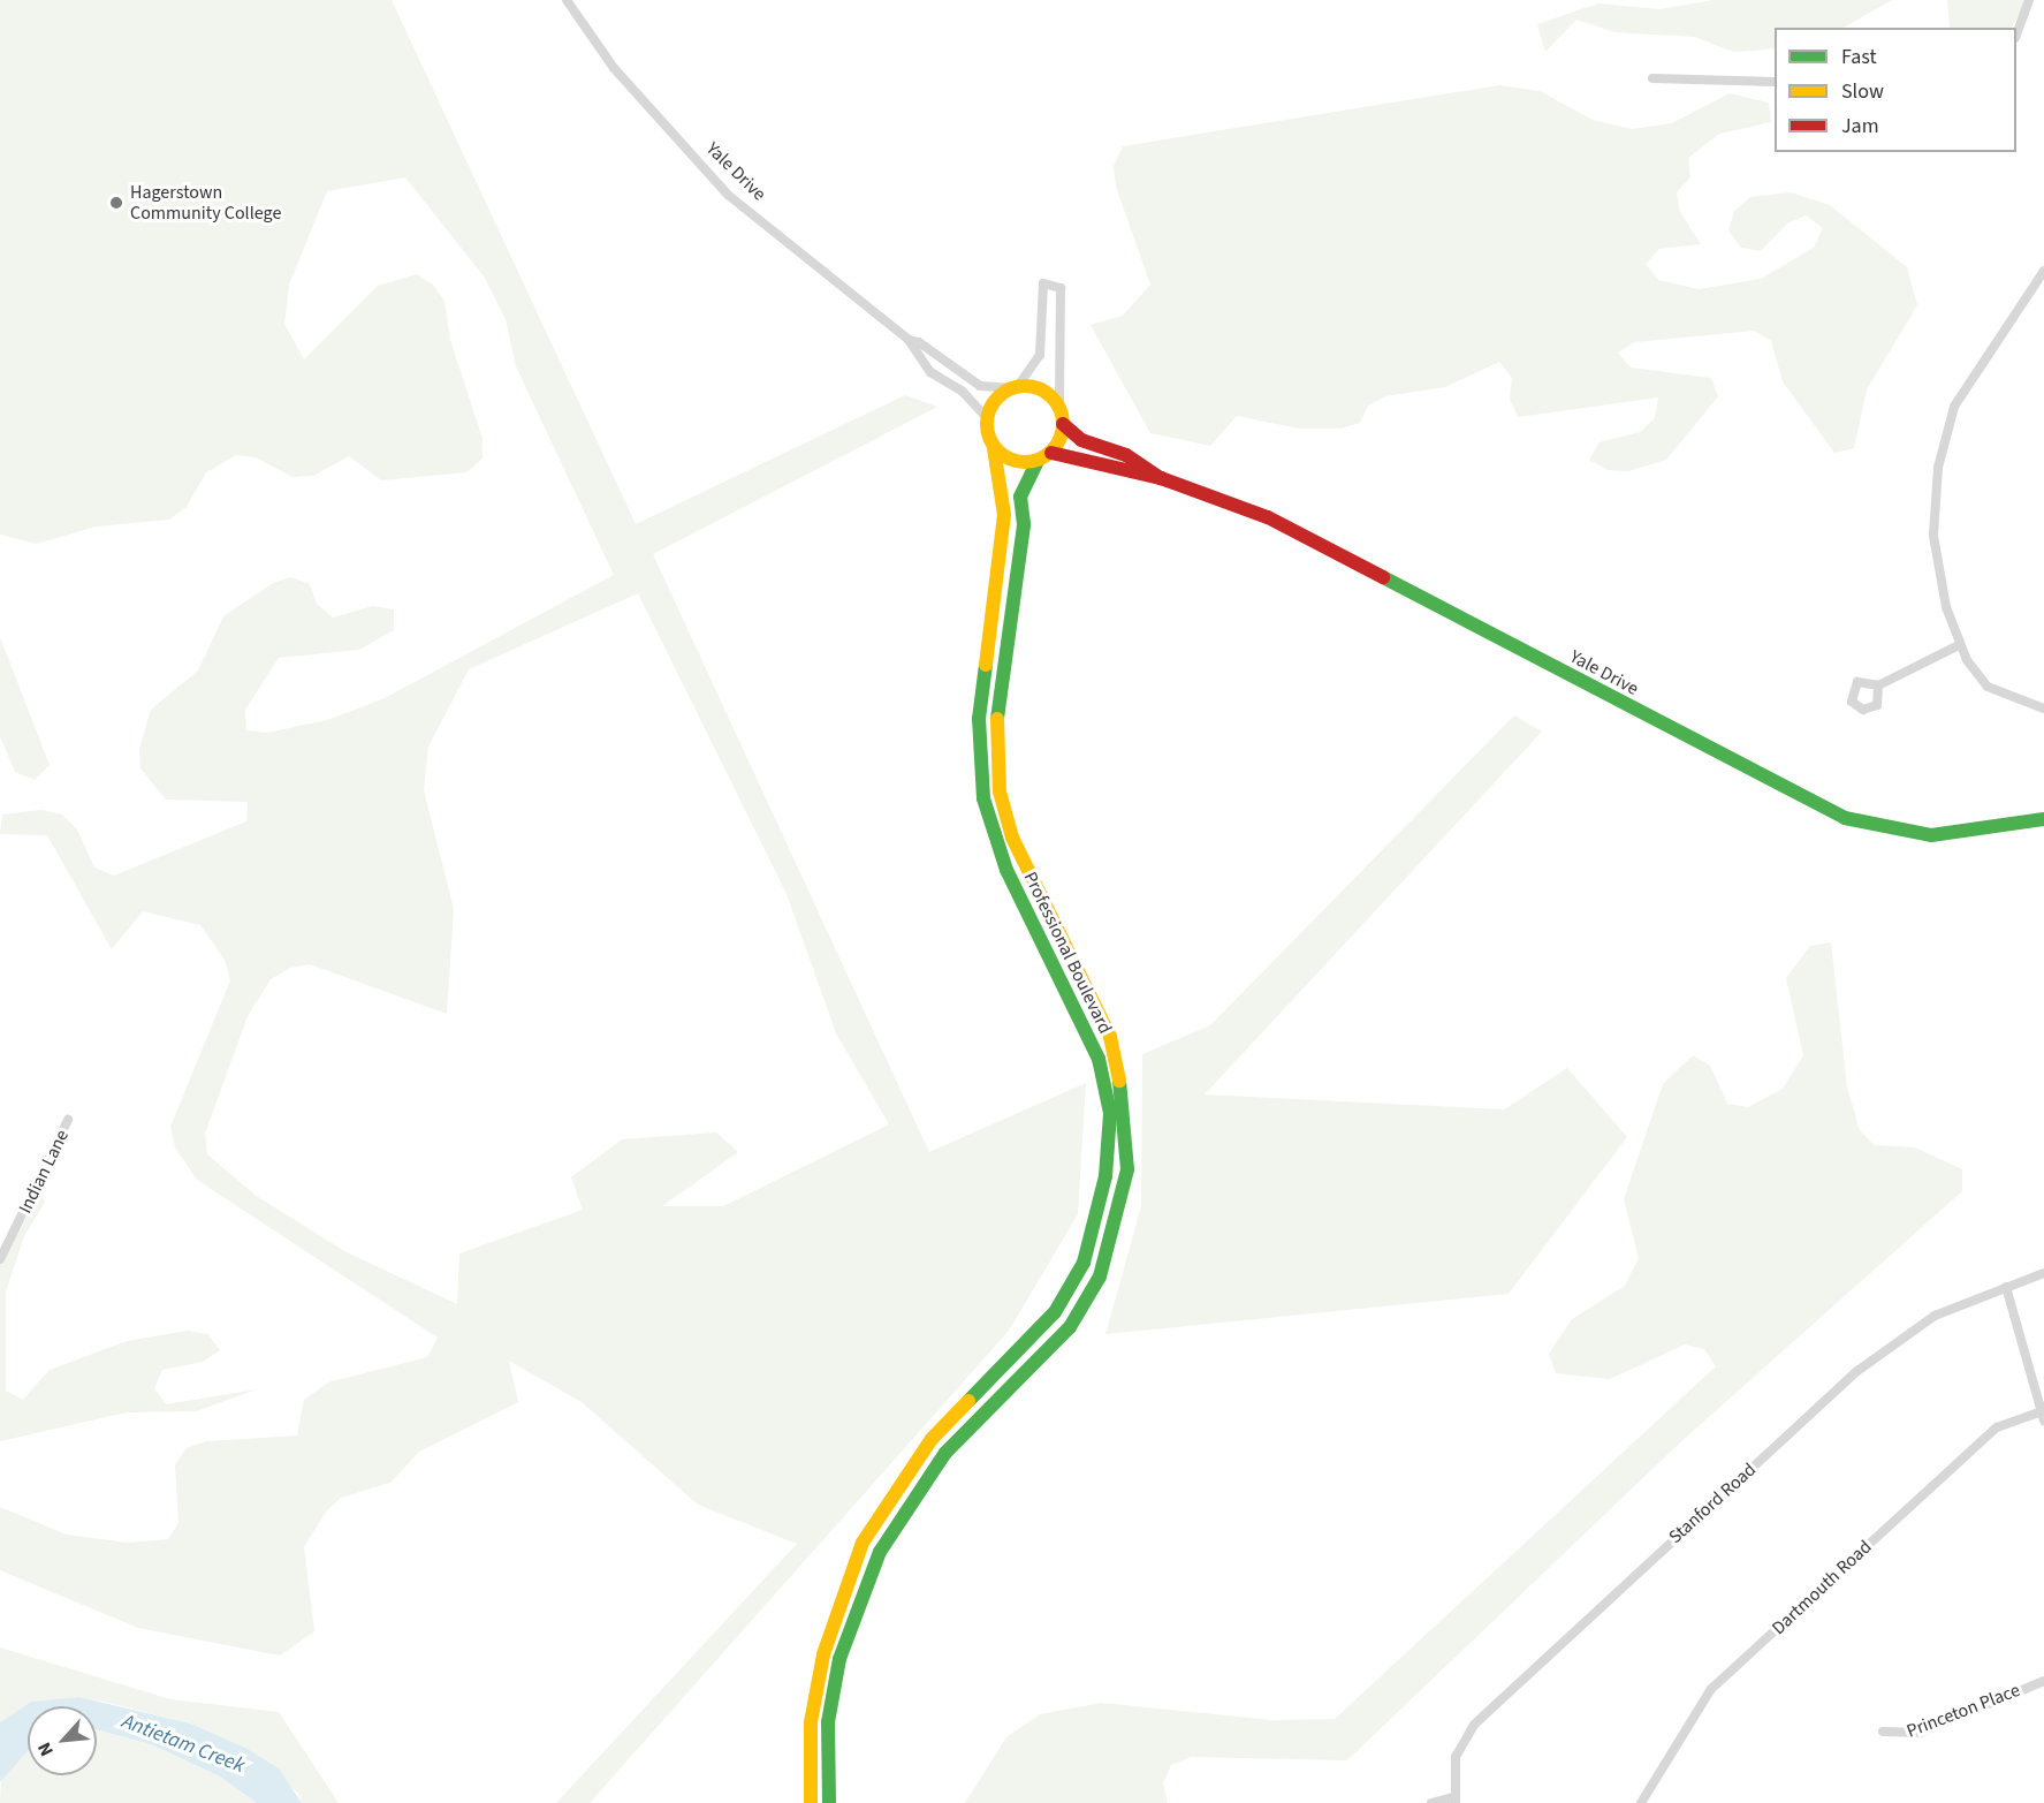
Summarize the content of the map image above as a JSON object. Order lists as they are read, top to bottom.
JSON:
{
  "streets": {
    "street": [
      "Yale Drive",
      "Professional Boulevard",
      "Indian Lane",
      "Stanford Road",
      "Dartmouth Road",
      "Princeton Place"
    ]
  },
  "crossings": [
    ["Yale Drive", "Professional Boulevard"]
  ],
  "water": ["Antietam Creek"],
  "places": ["Hagerstown Community College"],
  "legend": ["Fast", "Slow", "Jam"],
  "north": "bottom left"
}
